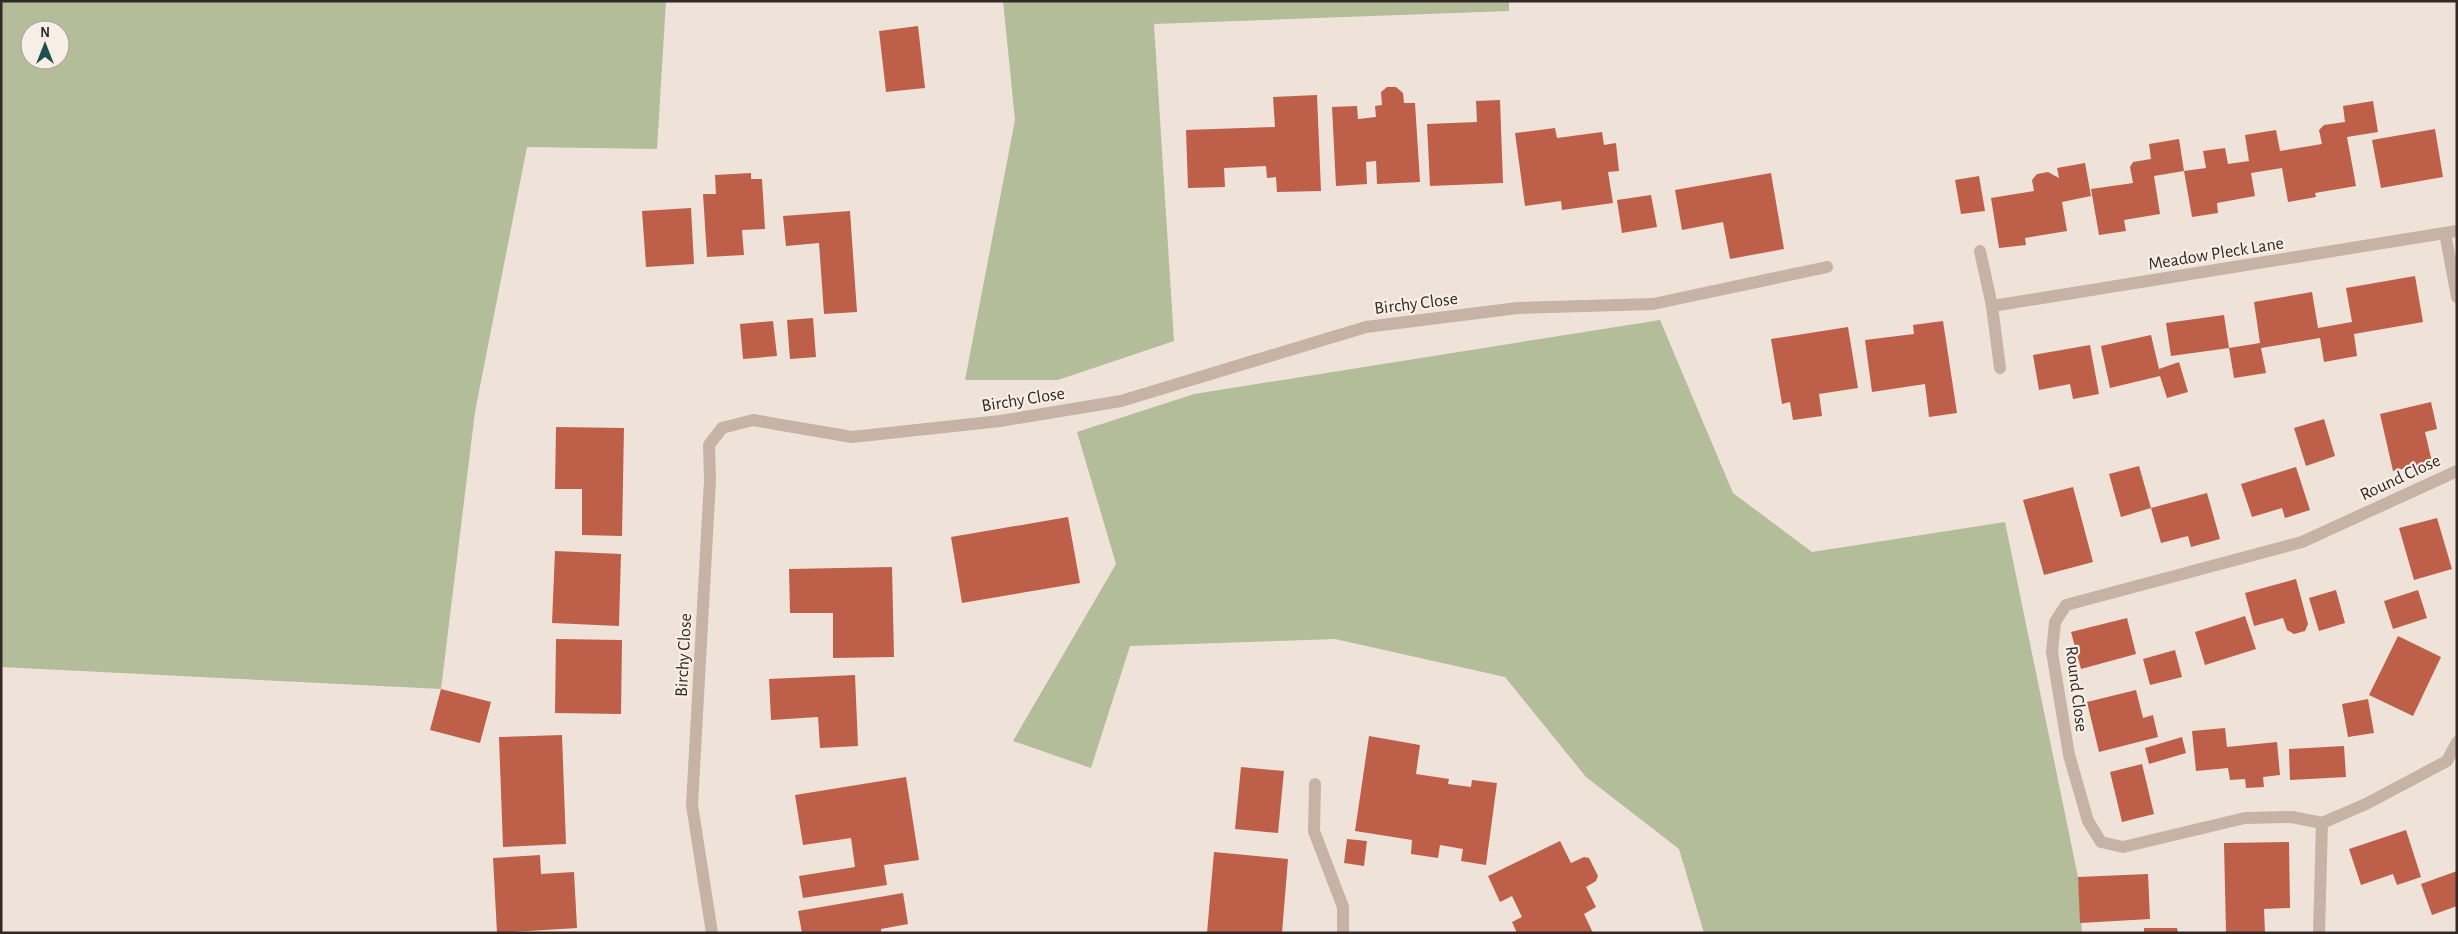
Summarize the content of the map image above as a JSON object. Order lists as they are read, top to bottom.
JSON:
{
  "streets": {
    "street": ["Meadow Pleck Lane", "Birchy Close", "Round Close"]
  },
  "north": "top"
}
